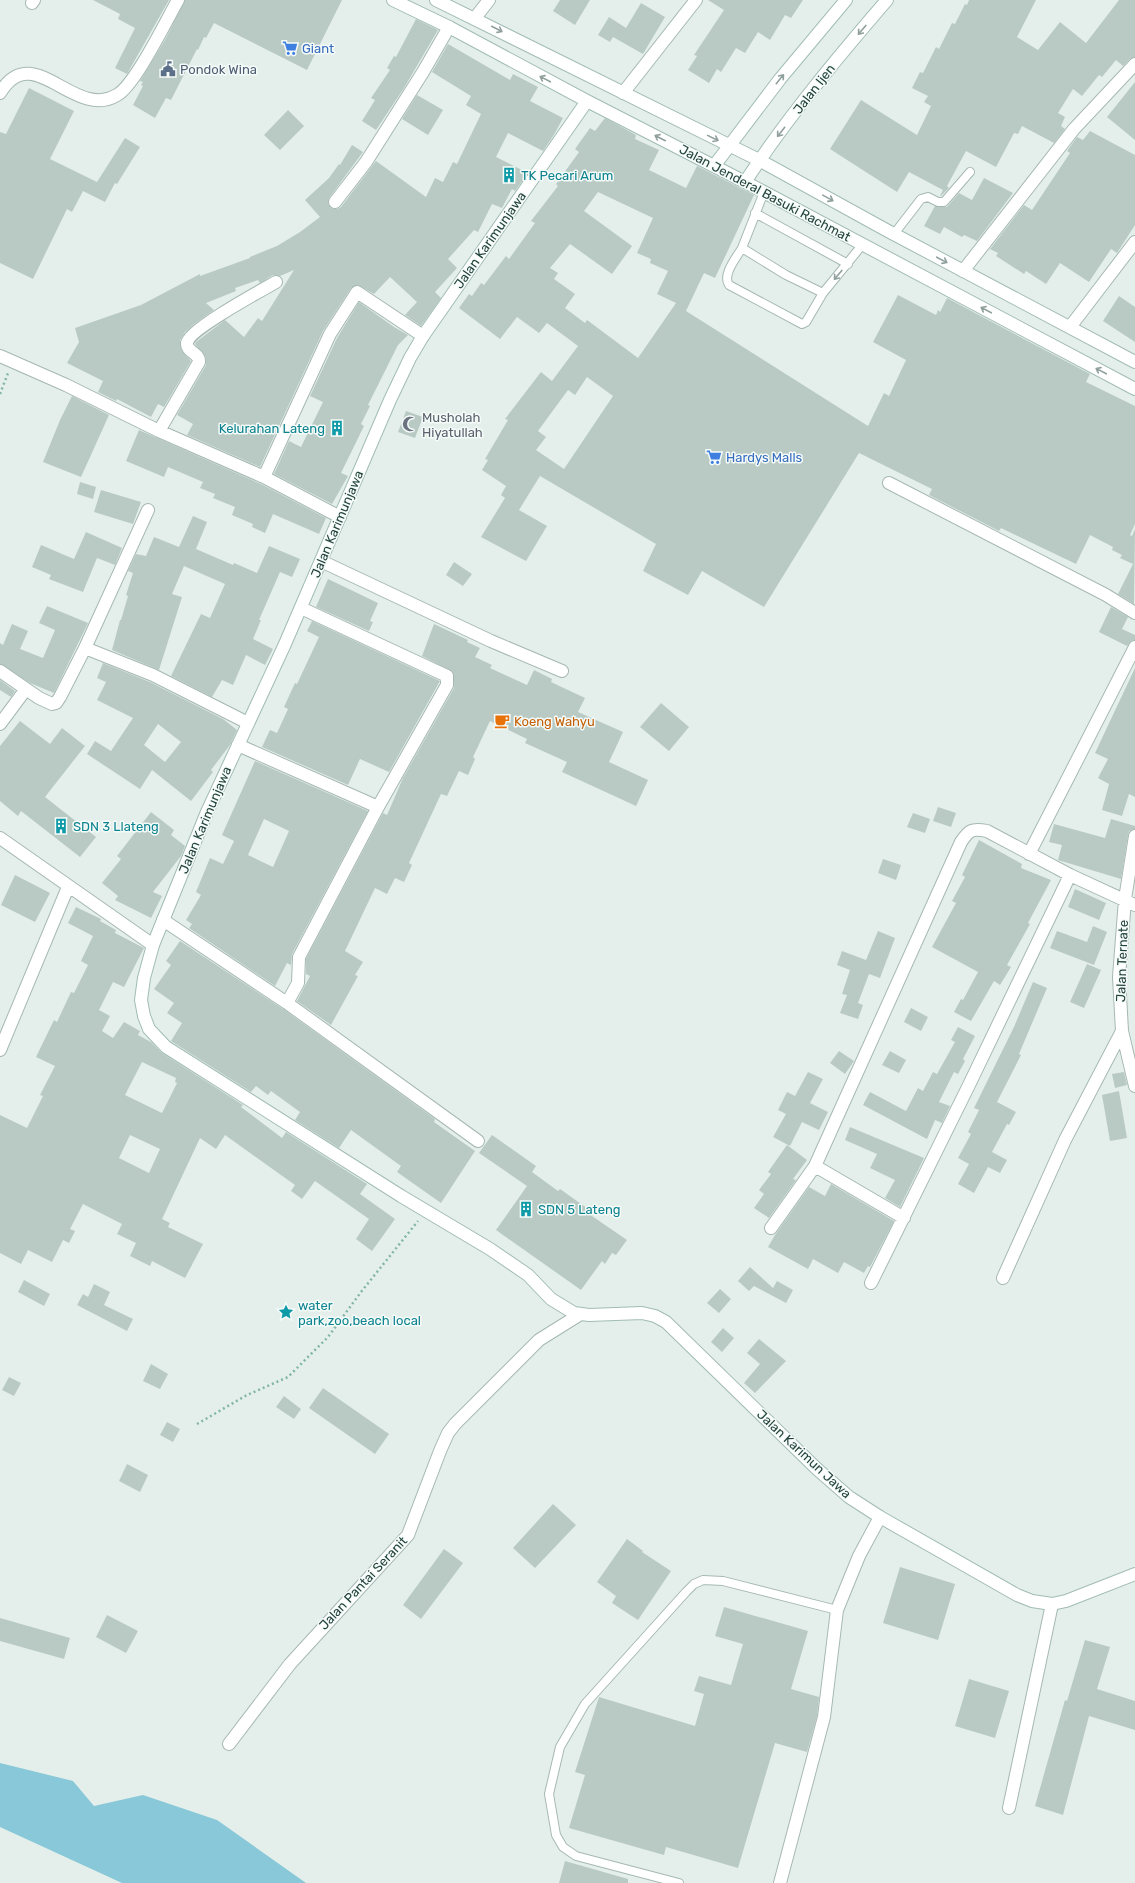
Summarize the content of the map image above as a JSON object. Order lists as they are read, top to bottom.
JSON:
{
  "streets": {
    "street": [
      "Jalan Ijen",
      "Jalan Jenderal Basuki Rachmat",
      "Jalan Karimunjawa",
      "Jalan Ternate",
      "Jalan Karimun Jawa",
      "Jalan Pantai Seranit"
    ]
  },
  "crossings": [
    ["Jalan Ijen", "Jalan Jenderal Basuki Rachmat"],
    ["Jalan Jenderal Basuki Rachmat", "Jalan Karimunjawa"],
    ["Jalan Karimunjawa", "Jalan Karimun Jawa"],
    ["Jalan Karimunjawa", "Jalan Pantai Seranit"],
    ["Jalan Karimun Jawa", "Jalan Pantai Seranit"]
  ],
  "places": {
    "supermarket": ["Giant", "Hardys Malls"],
    "public building": ["Pondok Wina"],
    "building": [
      "TK Pecari Arum",
      "Kelurahan Lateng",
      "SDN 3 Llateng",
      "SDN 5 Lateng"
    ],
    "mosque": ["Musholah Hiyatullah"],
    "cafe": ["Koeng Wahyu"],
    "place": ["water park,zoo,beach local"]
  }
}
